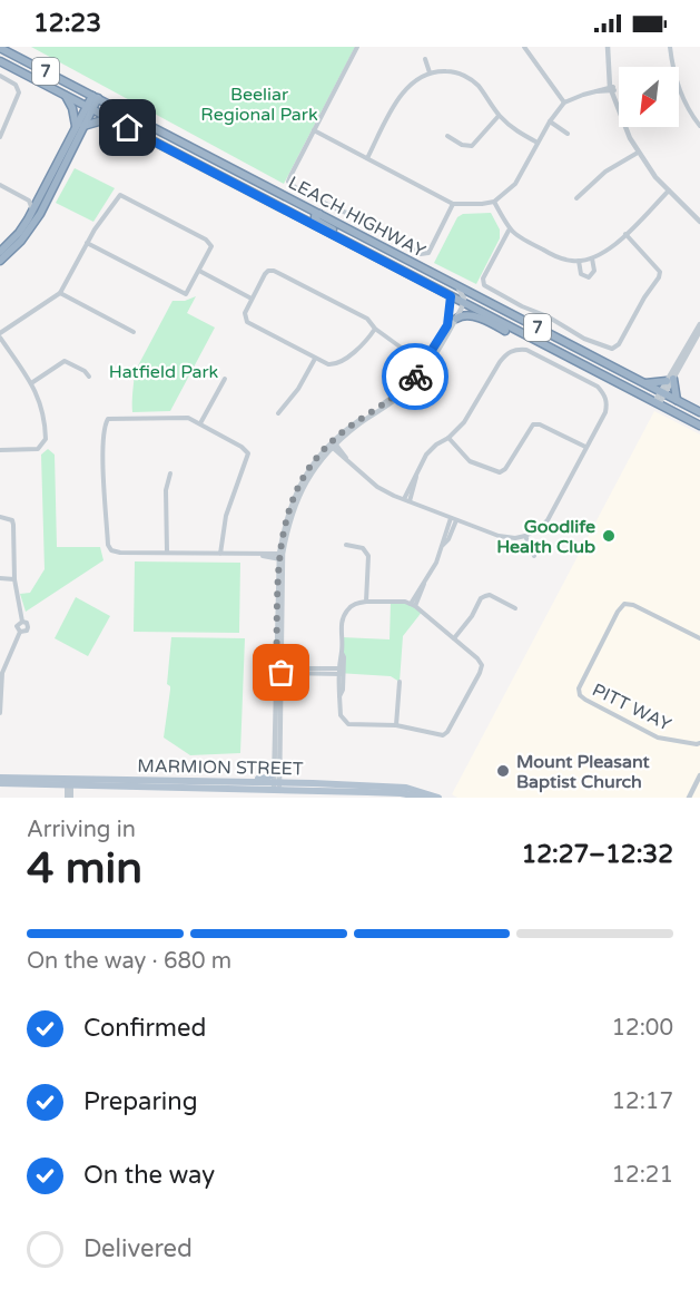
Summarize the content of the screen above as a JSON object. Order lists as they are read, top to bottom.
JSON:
{
  "streets": {
    "highway": ["7", "LEACH HIGHWAY"],
    "main road": ["MARMION STREET"],
    "street": ["PITT WAY"]
  },
  "parks": ["Beeliar Regional Park", "Hatfield Park"],
  "places": ["Goodlife Health Club", "Mount Pleasant Baptist Church"],
  "north": "bottom left",
  "page": {
    "status": "12:23",
    "heading": ["4 min", "Arriving in", "12:27–12:32"],
    "bar": "On the way · 680 m",
    "list": [
      ["Confirmed", "12:00"],
      ["Preparing", "12:17"],
      ["On the way", "12:21"],
      "Delivered"
    ]
  }
}
